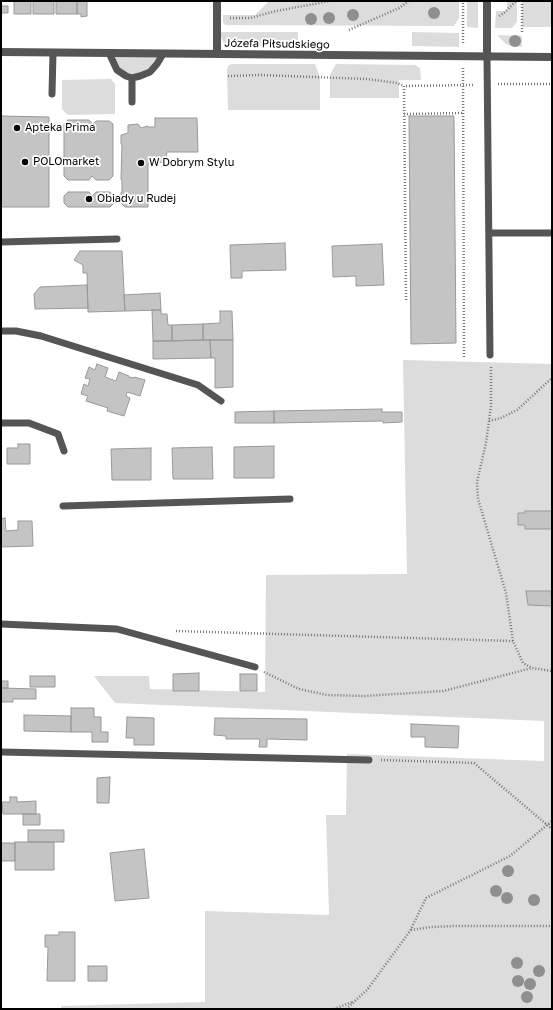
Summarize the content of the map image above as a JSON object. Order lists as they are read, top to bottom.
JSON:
{
  "streets": {
    "street": ["Józefa Piłsudskiego"]
  },
  "places": [
    "Apteka Prima",
    "POLOmarket",
    "W Dobrym Stylu",
    "Obiady u Rudej"
  ]
}
